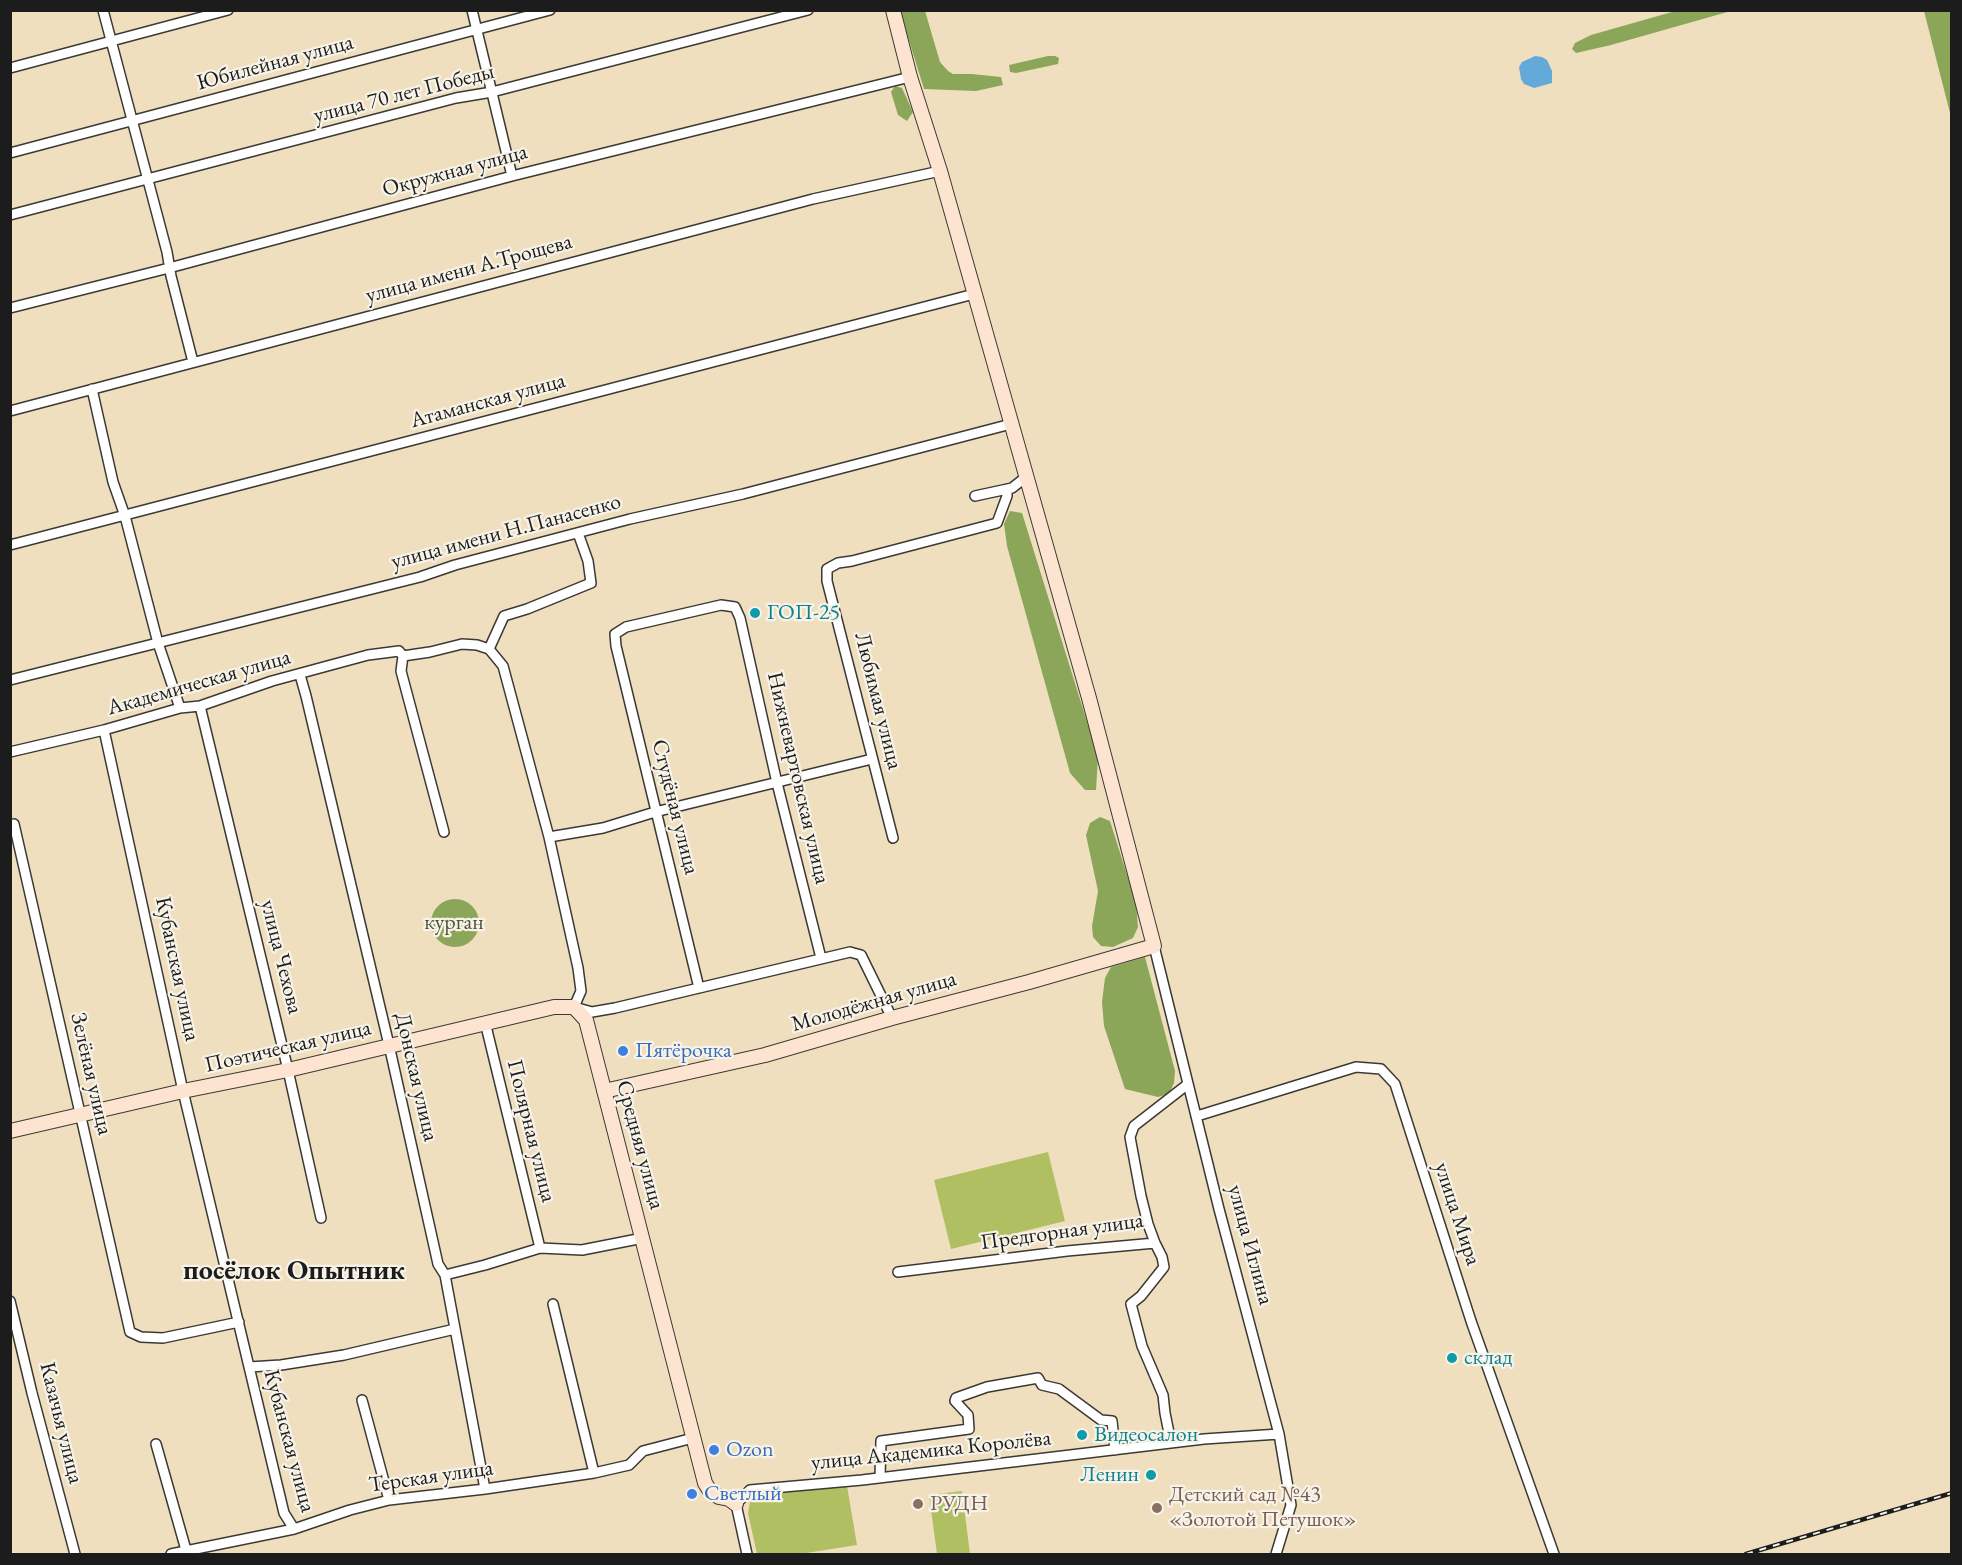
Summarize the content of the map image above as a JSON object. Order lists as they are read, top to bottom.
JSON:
{
  "streets": {
    "street": [
      "Юбилейная улица",
      "улица 70 лет Победы",
      "Окружная улица",
      "улица имени А.Трощева",
      "Атаманская улица",
      "улица имени Н.Панасенко",
      "Академическая улица",
      "Любимая улица",
      "Нижневартовская улица",
      "Студёная улица",
      "улица Чехова",
      "Кубанская улица",
      "Молодёжная улица",
      "Поэтическая улица",
      "Зелёная улица",
      "Донская улица",
      "Полярная улица",
      "Средняя улица",
      "улица Мира",
      "Предгорная улица",
      "улица Иглина",
      "Казачья улица",
      "улица Академика Королёва",
      "Терская улица"
    ]
  },
  "crossings": [
    ["Академическая улица", "улица Чехова"],
    ["Академическая улица", "Кубанская улица"],
    ["Академическая улица", "Донская улица"],
    ["Нижневартовская улица", "Студёная улица"],
    ["улица Чехова", "Поэтическая улица"],
    ["Кубанская улица", "Поэтическая улица"],
    ["Кубанская улица", "Зелёная улица"],
    ["Кубанская улица", "Терская улица"],
    ["Молодёжная улица", "Средняя улица"],
    ["Молодёжная улица", "улица Иглина"],
    ["Поэтическая улица", "Зелёная улица"],
    ["Поэтическая улица", "Донская улица"],
    ["Поэтическая улица", "Полярная улица"],
    ["Поэтическая улица", "Средняя улица"],
    ["Донская улица", "Терская улица"],
    ["Средняя улица", "улица Академика Королёва"],
    ["Средняя улица", "Терская улица"],
    ["улица Мира", "улица Иглина"],
    ["Предгорная улица", "улица Иглина"],
    ["улица Иглина", "улица Академика Королёва"]
  ],
  "districts": ["посёлок Опытник"],
  "parks": ["курган"],
  "places": [
    "ГОП-25",
    "Пятёрочка",
    "склад",
    "Видеосалон",
    "Ozon",
    "Ленин",
    "Светлый",
    "РУДН",
    "Детский сад №43 «Золотой Петушок»"
  ]
}
